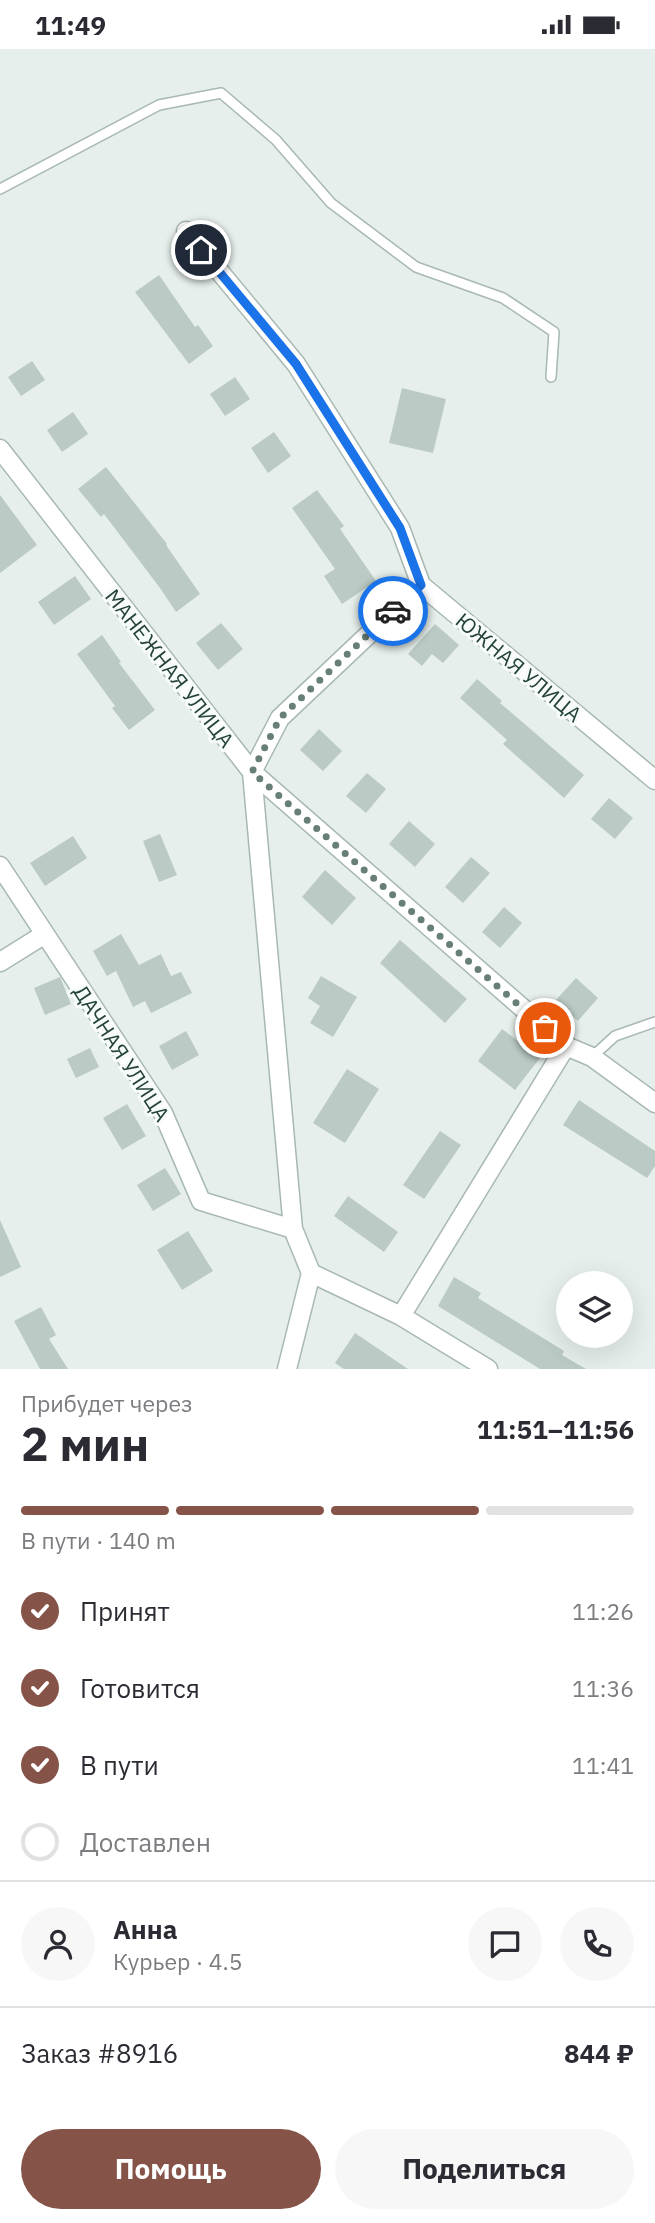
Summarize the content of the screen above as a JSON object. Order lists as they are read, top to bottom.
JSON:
{
  "streets": {
    "street": ["ЮЖНАЯ УЛИЦА", "МАНЕЖНАЯ УЛИЦА", "ДАЧНАЯ УЛИЦА"]
  },
  "page": {
    "status": "11:49",
    "heading": ["2 мин", "Прибудет через", "11:51–11:56"],
    "panel": [
      "Анна",
      "Курьер · 4.5",
      "Заказ #8916",
      "844 ₽"
    ],
    "bar": "В пути · 140 m",
    "list": [
      ["Принят", "11:26"],
      ["Готовится", "11:36"],
      ["В пути", "11:41"],
      "Доставлен"
    ],
    "buttons": ["Помощь", "Поделиться"]
  }
}
